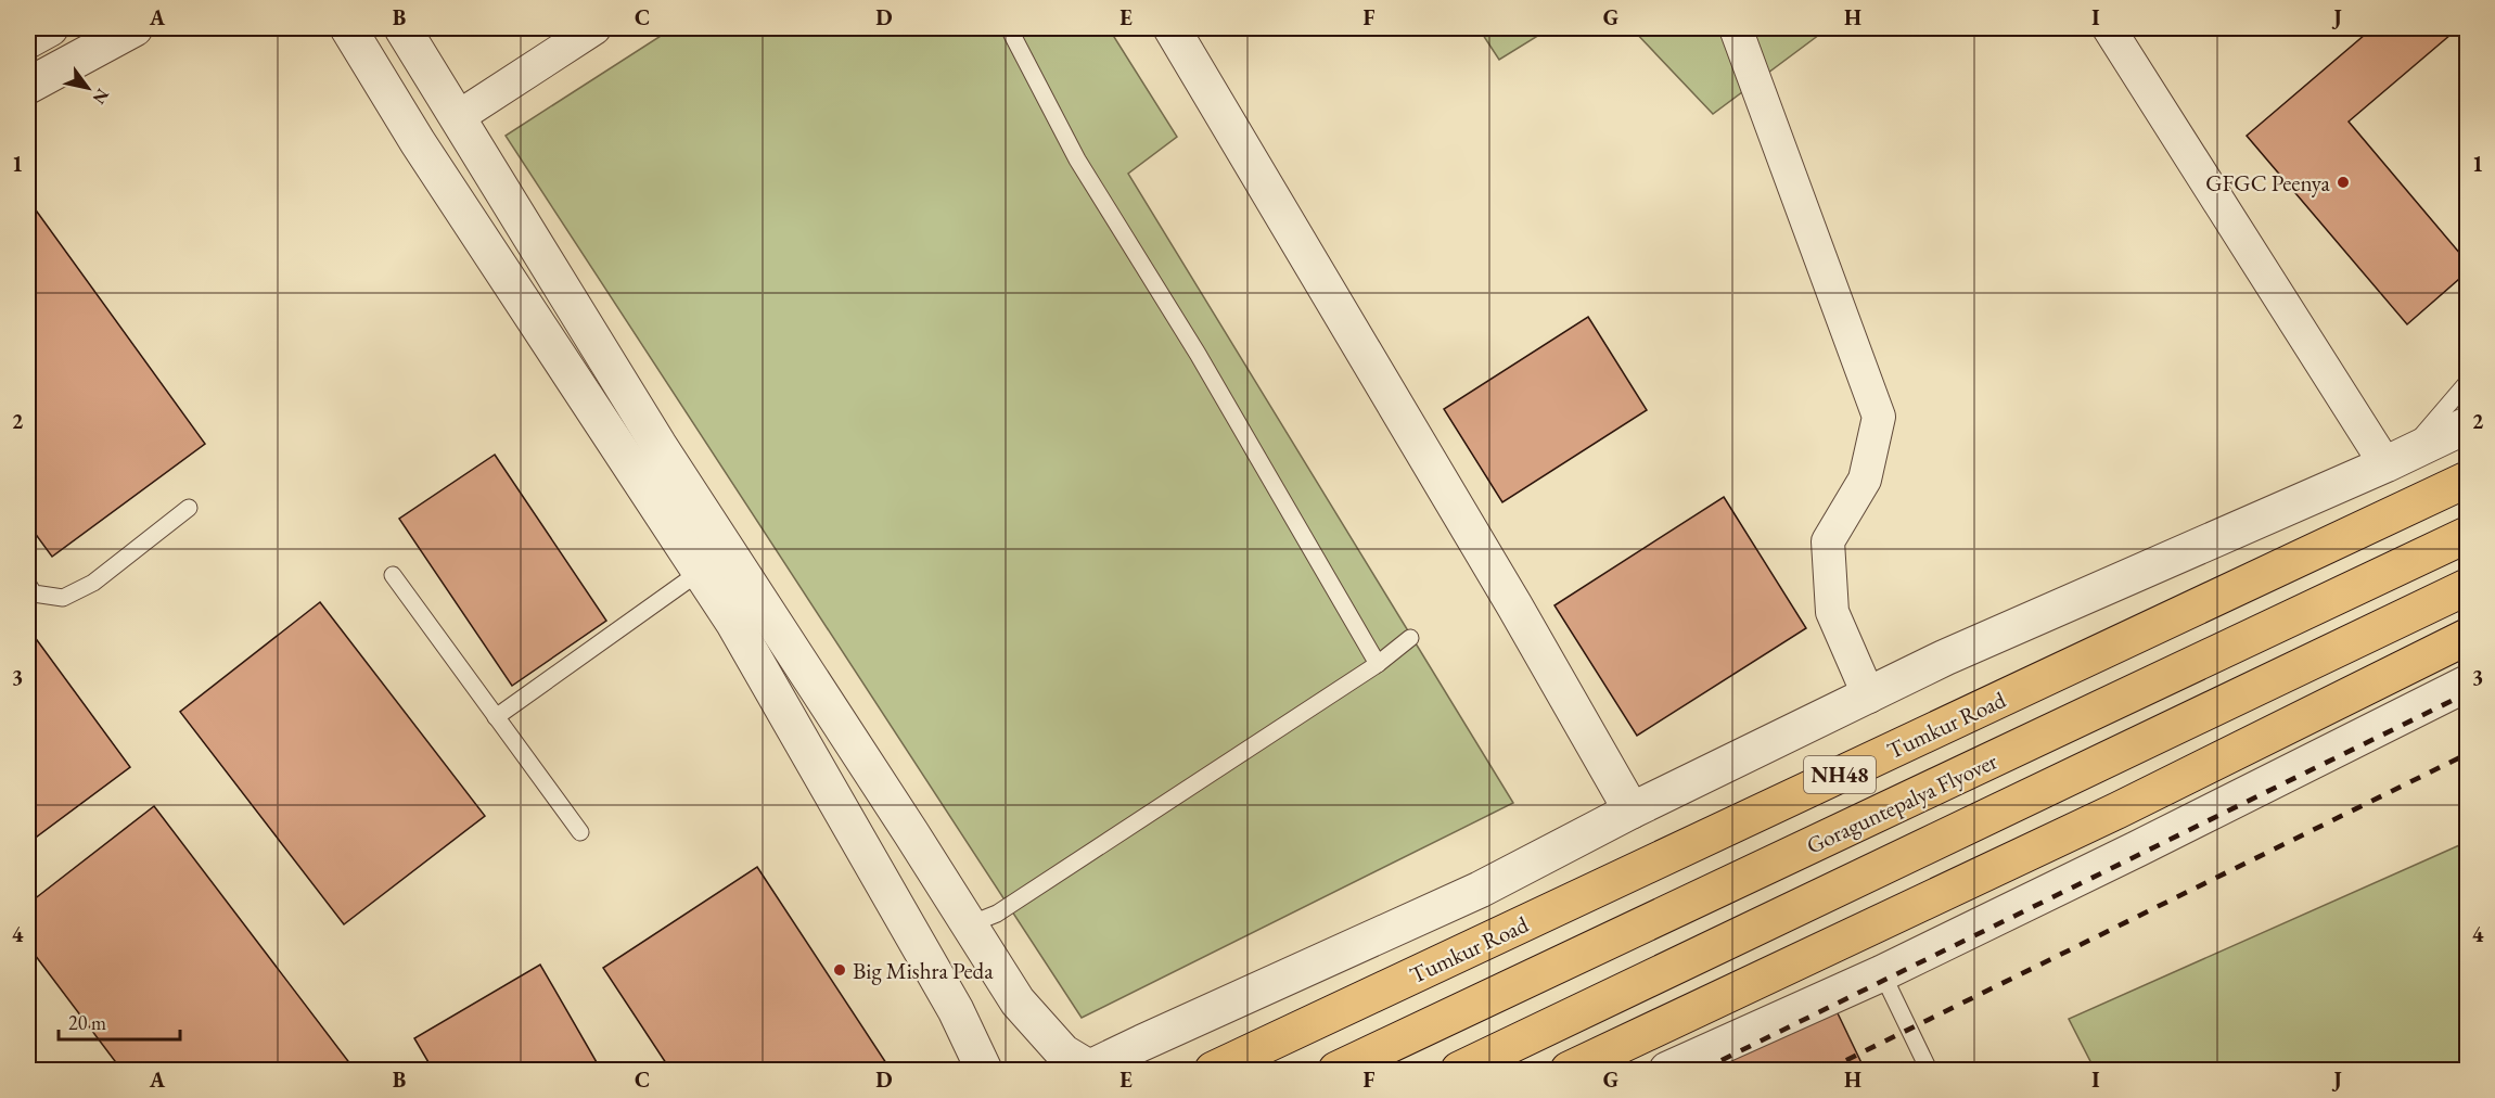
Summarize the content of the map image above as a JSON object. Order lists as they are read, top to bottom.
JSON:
{
  "streets": {
    "highway": ["Tumkur Road", "NH48", "Goraguntepalya Flyover"]
  },
  "places": ["GFGC Peenya", "Big Mishra Peda"],
  "scale_bar": "20 m",
  "north": "bottom right",
  "grid": {
    "columns": [
      "A",
      "B",
      "C",
      "D",
      "E",
      "F",
      "G",
      "H",
      "I",
      "J"
    ],
    "rows": [
      "1",
      "2",
      "3",
      "4"
    ]
  }
}
